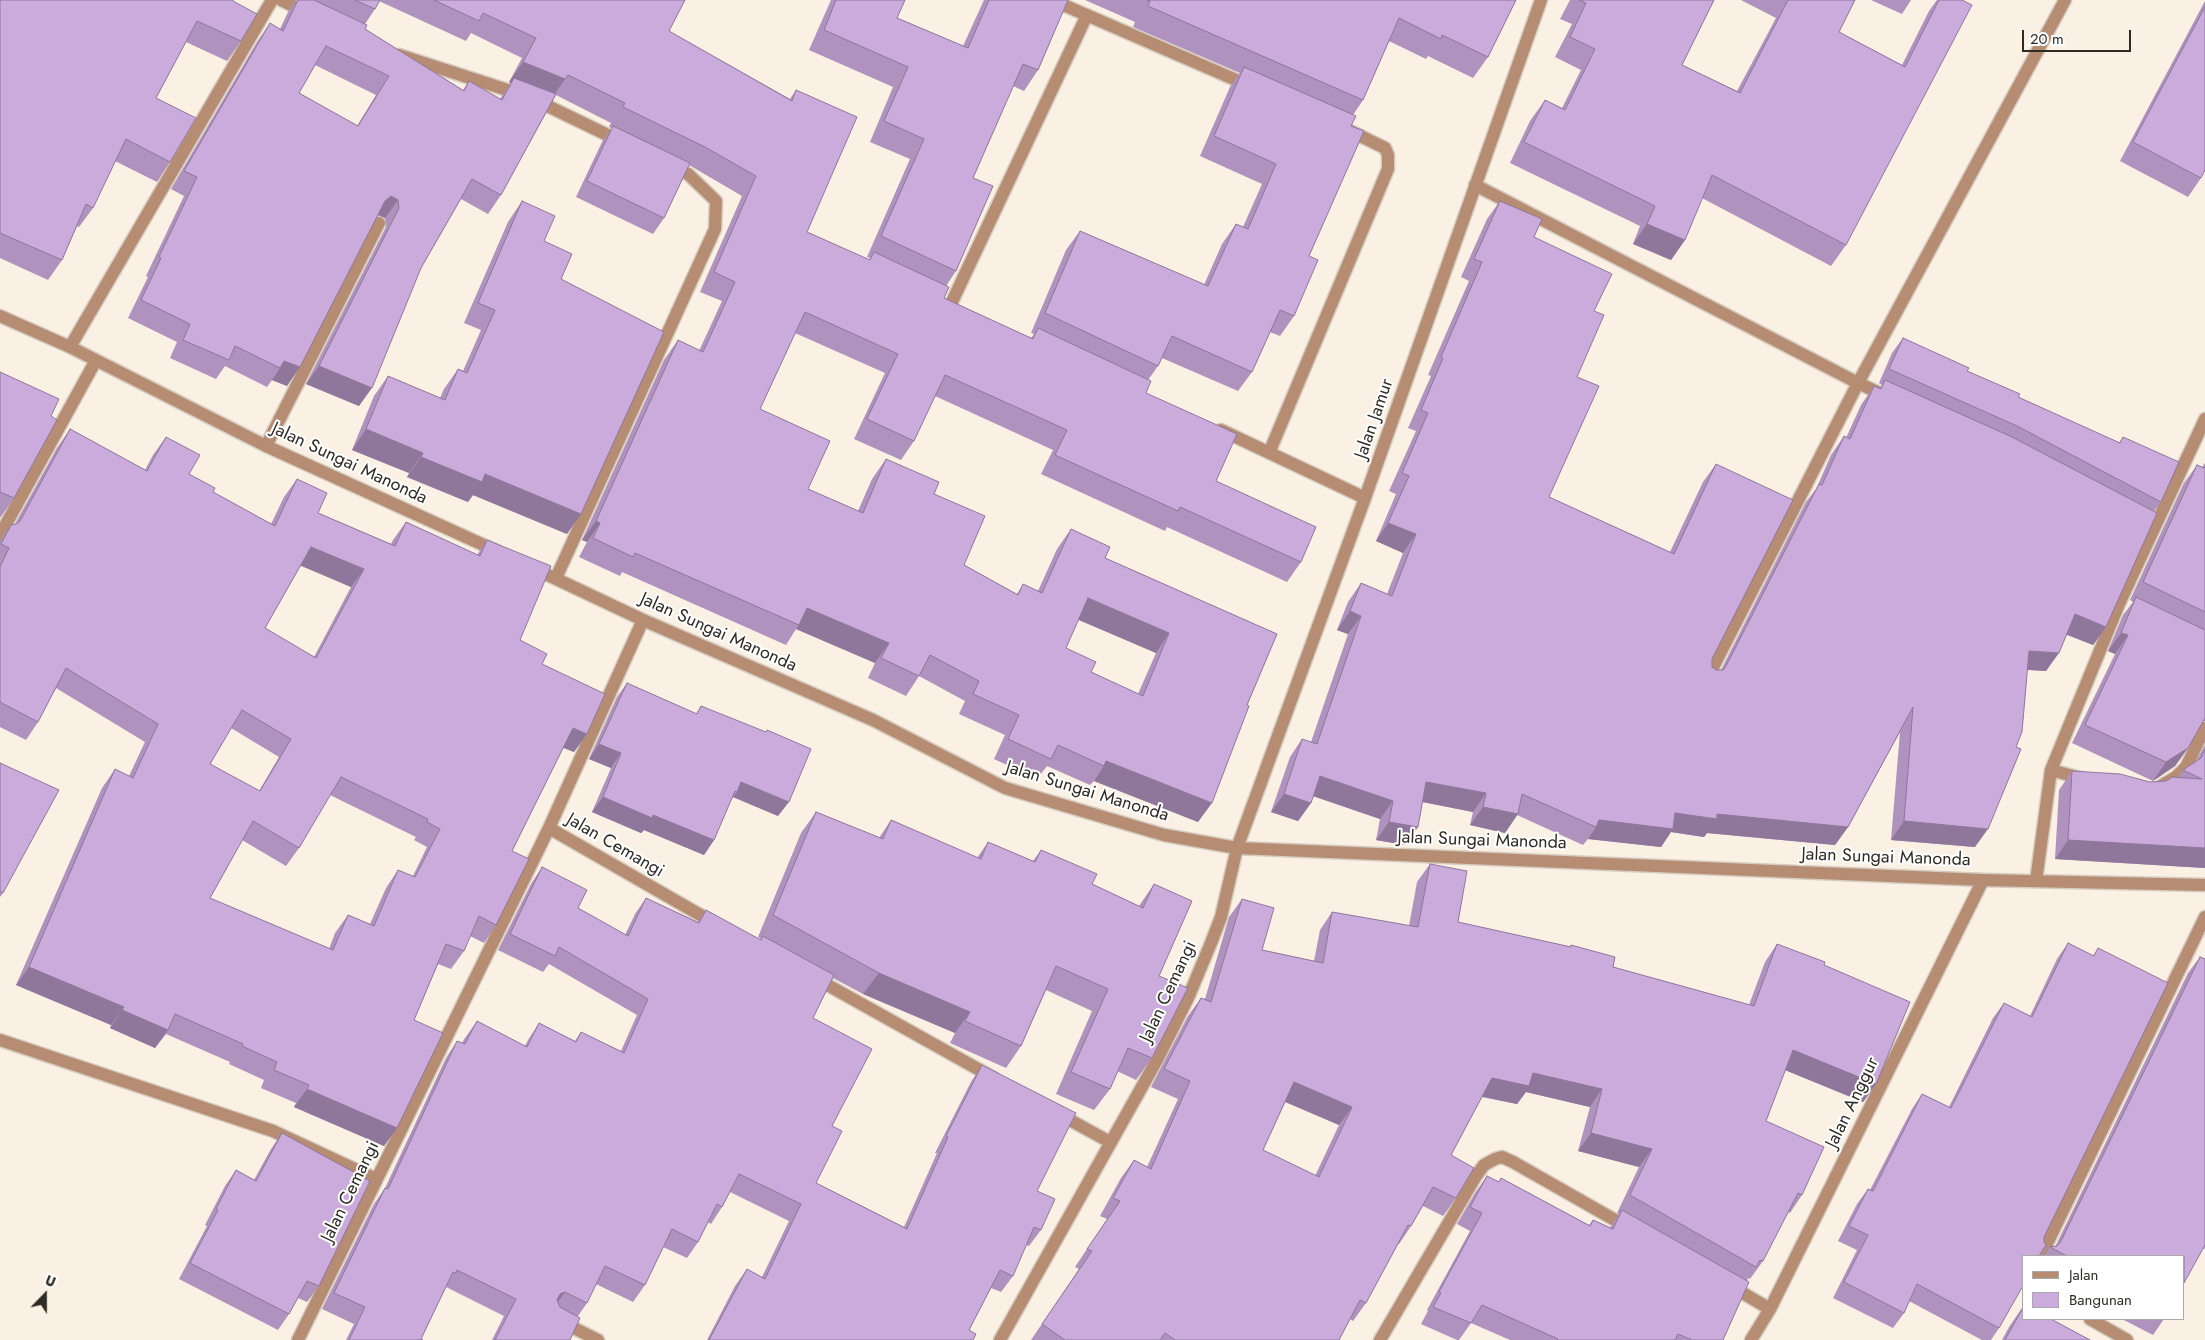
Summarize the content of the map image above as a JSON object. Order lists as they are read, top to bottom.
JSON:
{
  "streets": {
    "street": [
      "Jalan Jamur",
      "Jalan Sungai Manonda",
      "Jalan Cemangi",
      "Jalan Anggur"
    ]
  },
  "crossings": [
    ["Jalan Jamur", "Jalan Sungai Manonda"],
    ["Jalan Jamur", "Jalan Cemangi"],
    ["Jalan Sungai Manonda", "Jalan Cemangi"],
    ["Jalan Sungai Manonda", "Jalan Anggur"]
  ],
  "legend": ["Jalan", "Bangunan"],
  "scale_bar": "20 m",
  "north": "top"
}
